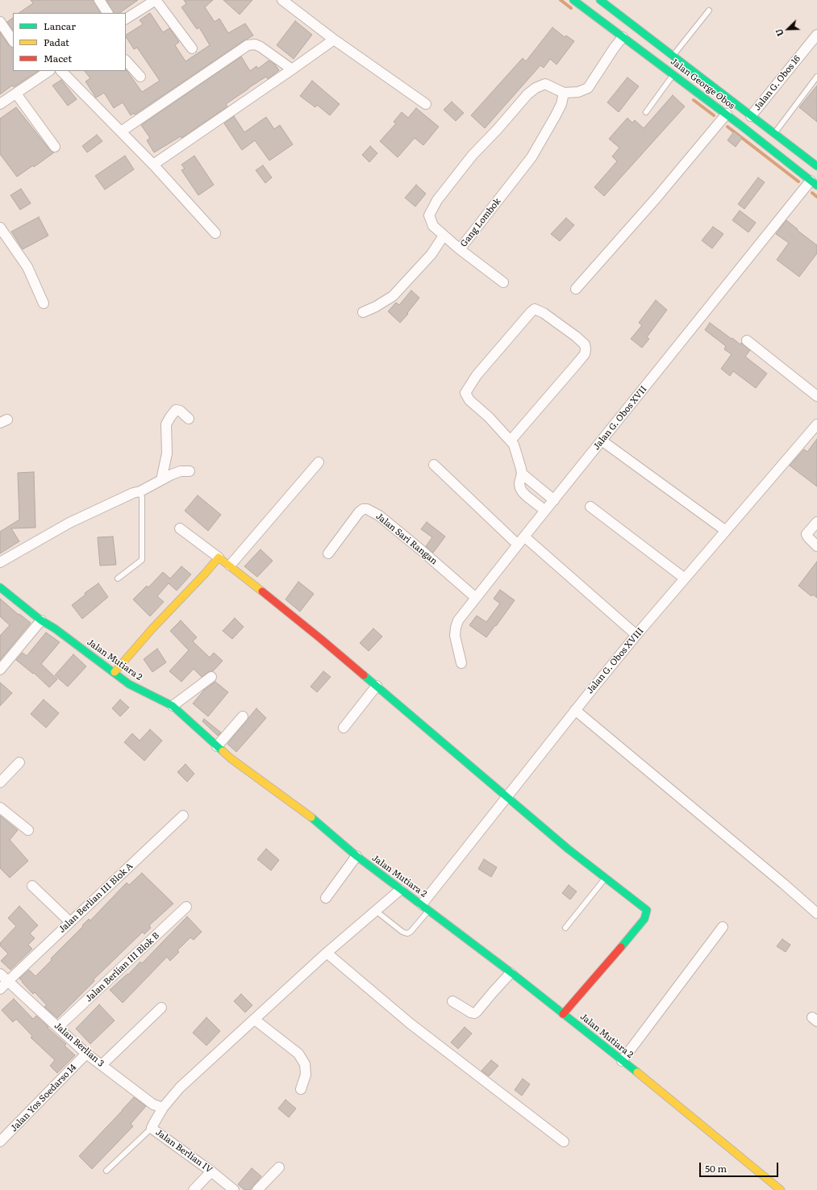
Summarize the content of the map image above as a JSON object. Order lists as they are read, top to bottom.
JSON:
{
  "streets": {
    "street": [
      "Jalan G. Obos 16",
      "Jalan George Obos",
      "Gang Lombok",
      "Jalan G. Obos XVII",
      "Jalan Sari Rangan",
      "Jalan Mutiara 2",
      "Jalan G. Obos XVIII",
      "Jalan Berlian III Blok A",
      "Jalan Berlian III Blok B",
      "Jalan Berlian 3",
      "Jalan Yos Soedarso 14",
      "Jalan Berlian IV"
    ]
  },
  "crossings": [
    ["Jalan G. Obos 16", "Jalan George Obos"],
    ["Jalan George Obos", "Jalan G. Obos XVII"],
    ["Jalan G. Obos XVII", "Jalan Sari Rangan"],
    ["Jalan Mutiara 2", "Jalan G. Obos XVIII"],
    ["Jalan Mutiara 2", "Jalan Berlian IV"],
    ["Jalan Berlian III Blok A", "Jalan Berlian 3"],
    ["Jalan Berlian III Blok B", "Jalan Berlian 3"],
    ["Jalan Berlian 3", "Jalan Yos Soedarso 14"],
    ["Jalan Berlian 3", "Jalan Berlian IV"]
  ],
  "legend": ["Lancar", "Padat", "Macet"],
  "scale_bar": "50 m",
  "north": "bottom left"
}
